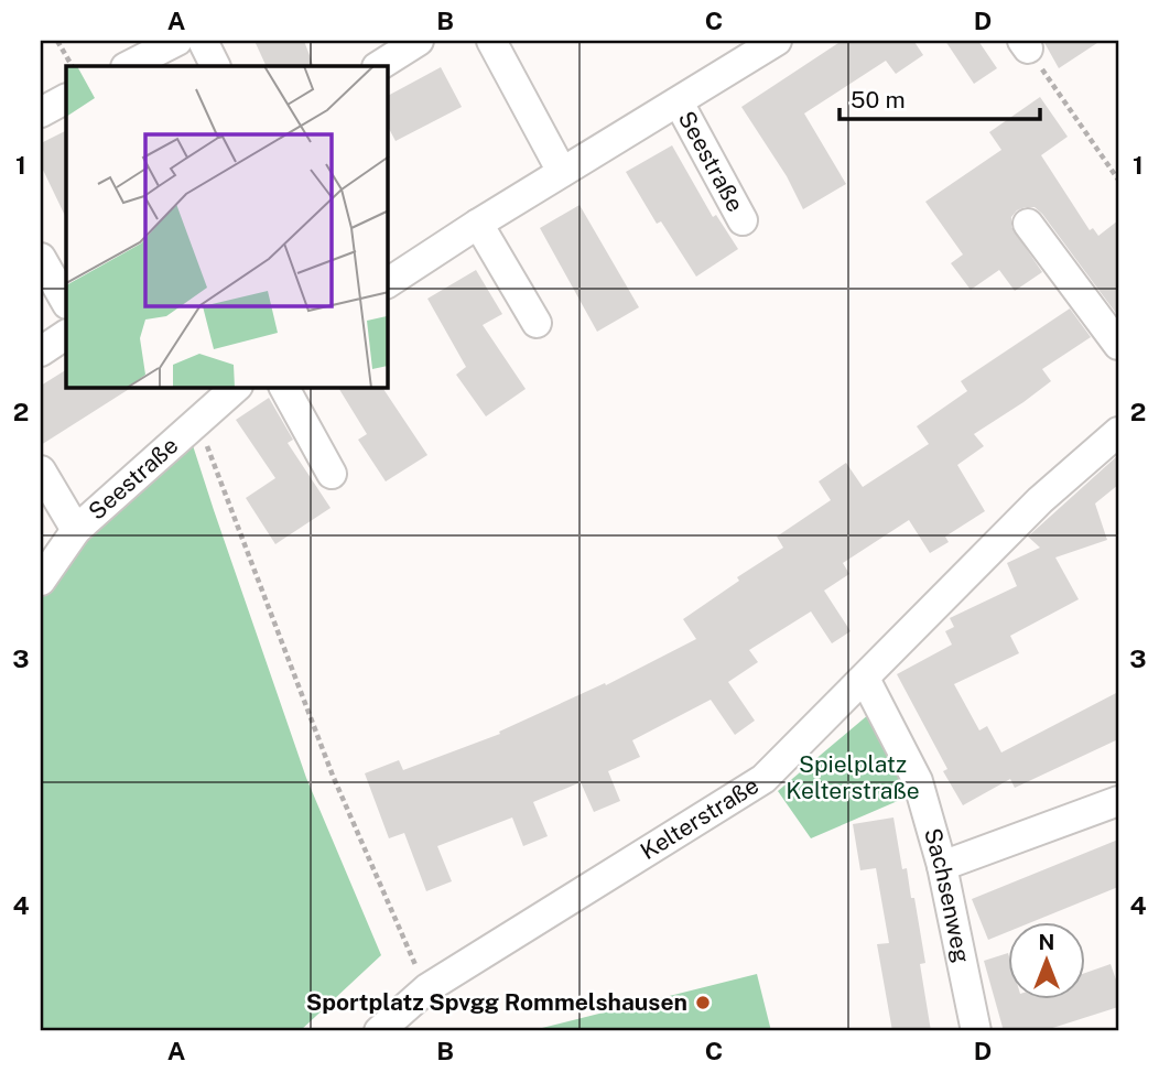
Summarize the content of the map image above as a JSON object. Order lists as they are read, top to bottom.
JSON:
{
  "streets": {
    "street": ["Seestraße", "Kelterstraße", "Sachsenweg"]
  },
  "crossings": [
    ["Kelterstraße", "Sachsenweg"]
  ],
  "parks": ["Spielplatz Kelterstraße"],
  "places": ["Sportplatz Spvgg Rommelshausen"],
  "scale_bar": "50 m",
  "north": "top",
  "grid": {
    "columns": [
      "A",
      "B",
      "C",
      "D"
    ],
    "rows": [
      "1",
      "2",
      "3",
      "4"
    ]
  }
}
